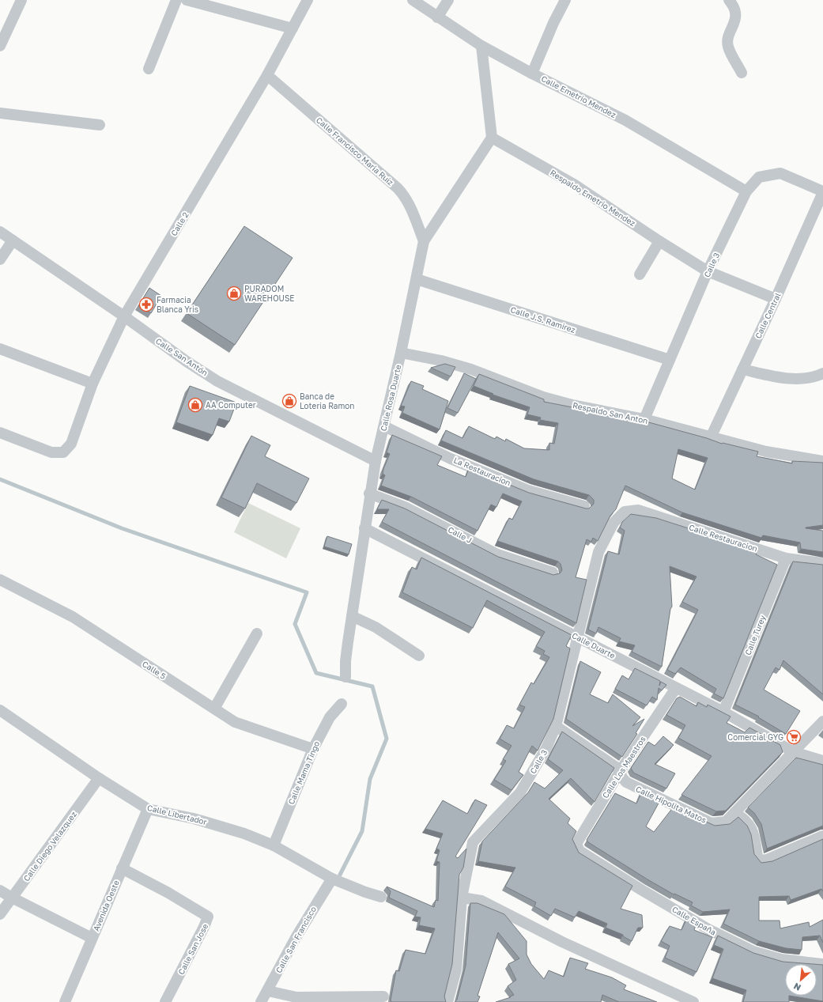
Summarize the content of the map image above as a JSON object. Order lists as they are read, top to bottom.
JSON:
{
  "streets": {
    "street": [
      "Calle Emetrio Mendez",
      "Calle Francisco Maria Ruiz",
      "Respaldo Emetrio Mendez",
      "Calle 2",
      "Calle 3",
      "Calle Central",
      "Calle J.S. Ramirez",
      "Calle San Antón",
      "Calle Rosa Duarte",
      "Respaldo San Anton",
      "La Restauracion",
      "Calle J",
      "Calle Restauracion",
      "Calle Turey",
      "Calle Duarte",
      "Calle 5",
      "Calle Los Maestros",
      "Calle Mama Tingo",
      "Calle Hipolita Matos",
      "Calle Libertador",
      "Calle Diego Velazquez",
      "Avenida Oeste",
      "Calle España",
      "Calle San Francisco",
      "Calle San Jose"
    ]
  },
  "crossings": [
    ["Calle Emetrio Mendez", "Calle 3"],
    ["Calle Francisco Maria Ruiz", "Calle 2"],
    ["Calle Francisco Maria Ruiz", "Calle Rosa Duarte"],
    ["Respaldo Emetrio Mendez", "Calle 3"],
    ["Respaldo Emetrio Mendez", "Calle Central"],
    ["Respaldo Emetrio Mendez", "Calle Rosa Duarte"],
    ["Calle 2", "Calle San Antón"],
    ["Calle 3", "Calle Central"],
    ["Calle 3", "Calle J.S. Ramirez"],
    ["Calle 3", "Respaldo San Anton"],
    ["Calle 3", "Calle Restauracion"],
    ["Calle 3", "Calle Duarte"],
    ["Calle 3", "Calle Hipolita Matos"],
    ["Calle Central", "Respaldo San Anton"],
    ["Calle J.S. Ramirez", "Calle Rosa Duarte"],
    ["Calle San Antón", "Calle Rosa Duarte"],
    ["Calle Rosa Duarte", "Respaldo San Anton"],
    ["Calle Rosa Duarte", "La Restauracion"],
    ["Calle Rosa Duarte", "Calle J"],
    ["Calle Rosa Duarte", "Calle Duarte"],
    ["Calle Restauracion", "Calle Turey"],
    ["Calle Turey", "Calle Duarte"],
    ["Calle Duarte", "Calle Los Maestros"],
    ["Calle Duarte", "Calle Hipolita Matos"],
    ["Calle 5", "Calle Mama Tingo"],
    ["Calle Los Maestros", "Calle Hipolita Matos"],
    ["Calle Los Maestros", "Calle España"],
    ["Calle Mama Tingo", "Calle Libertador"],
    ["Calle Libertador", "Calle Diego Velazquez"],
    ["Calle Libertador", "Avenida Oeste"],
    ["Calle Libertador", "Calle San Francisco"],
    ["Avenida Oeste", "Calle San Jose"]
  ],
  "places": {
    "shop": ["PURADOM WAREHOUSE", "Banca de Loteria Ramon", "AA Computer"],
    "pharmacy": ["Farmacia Blanca Yris"],
    "supermarket": ["Comercial GYG"]
  },
  "north": "bottom left"
}
